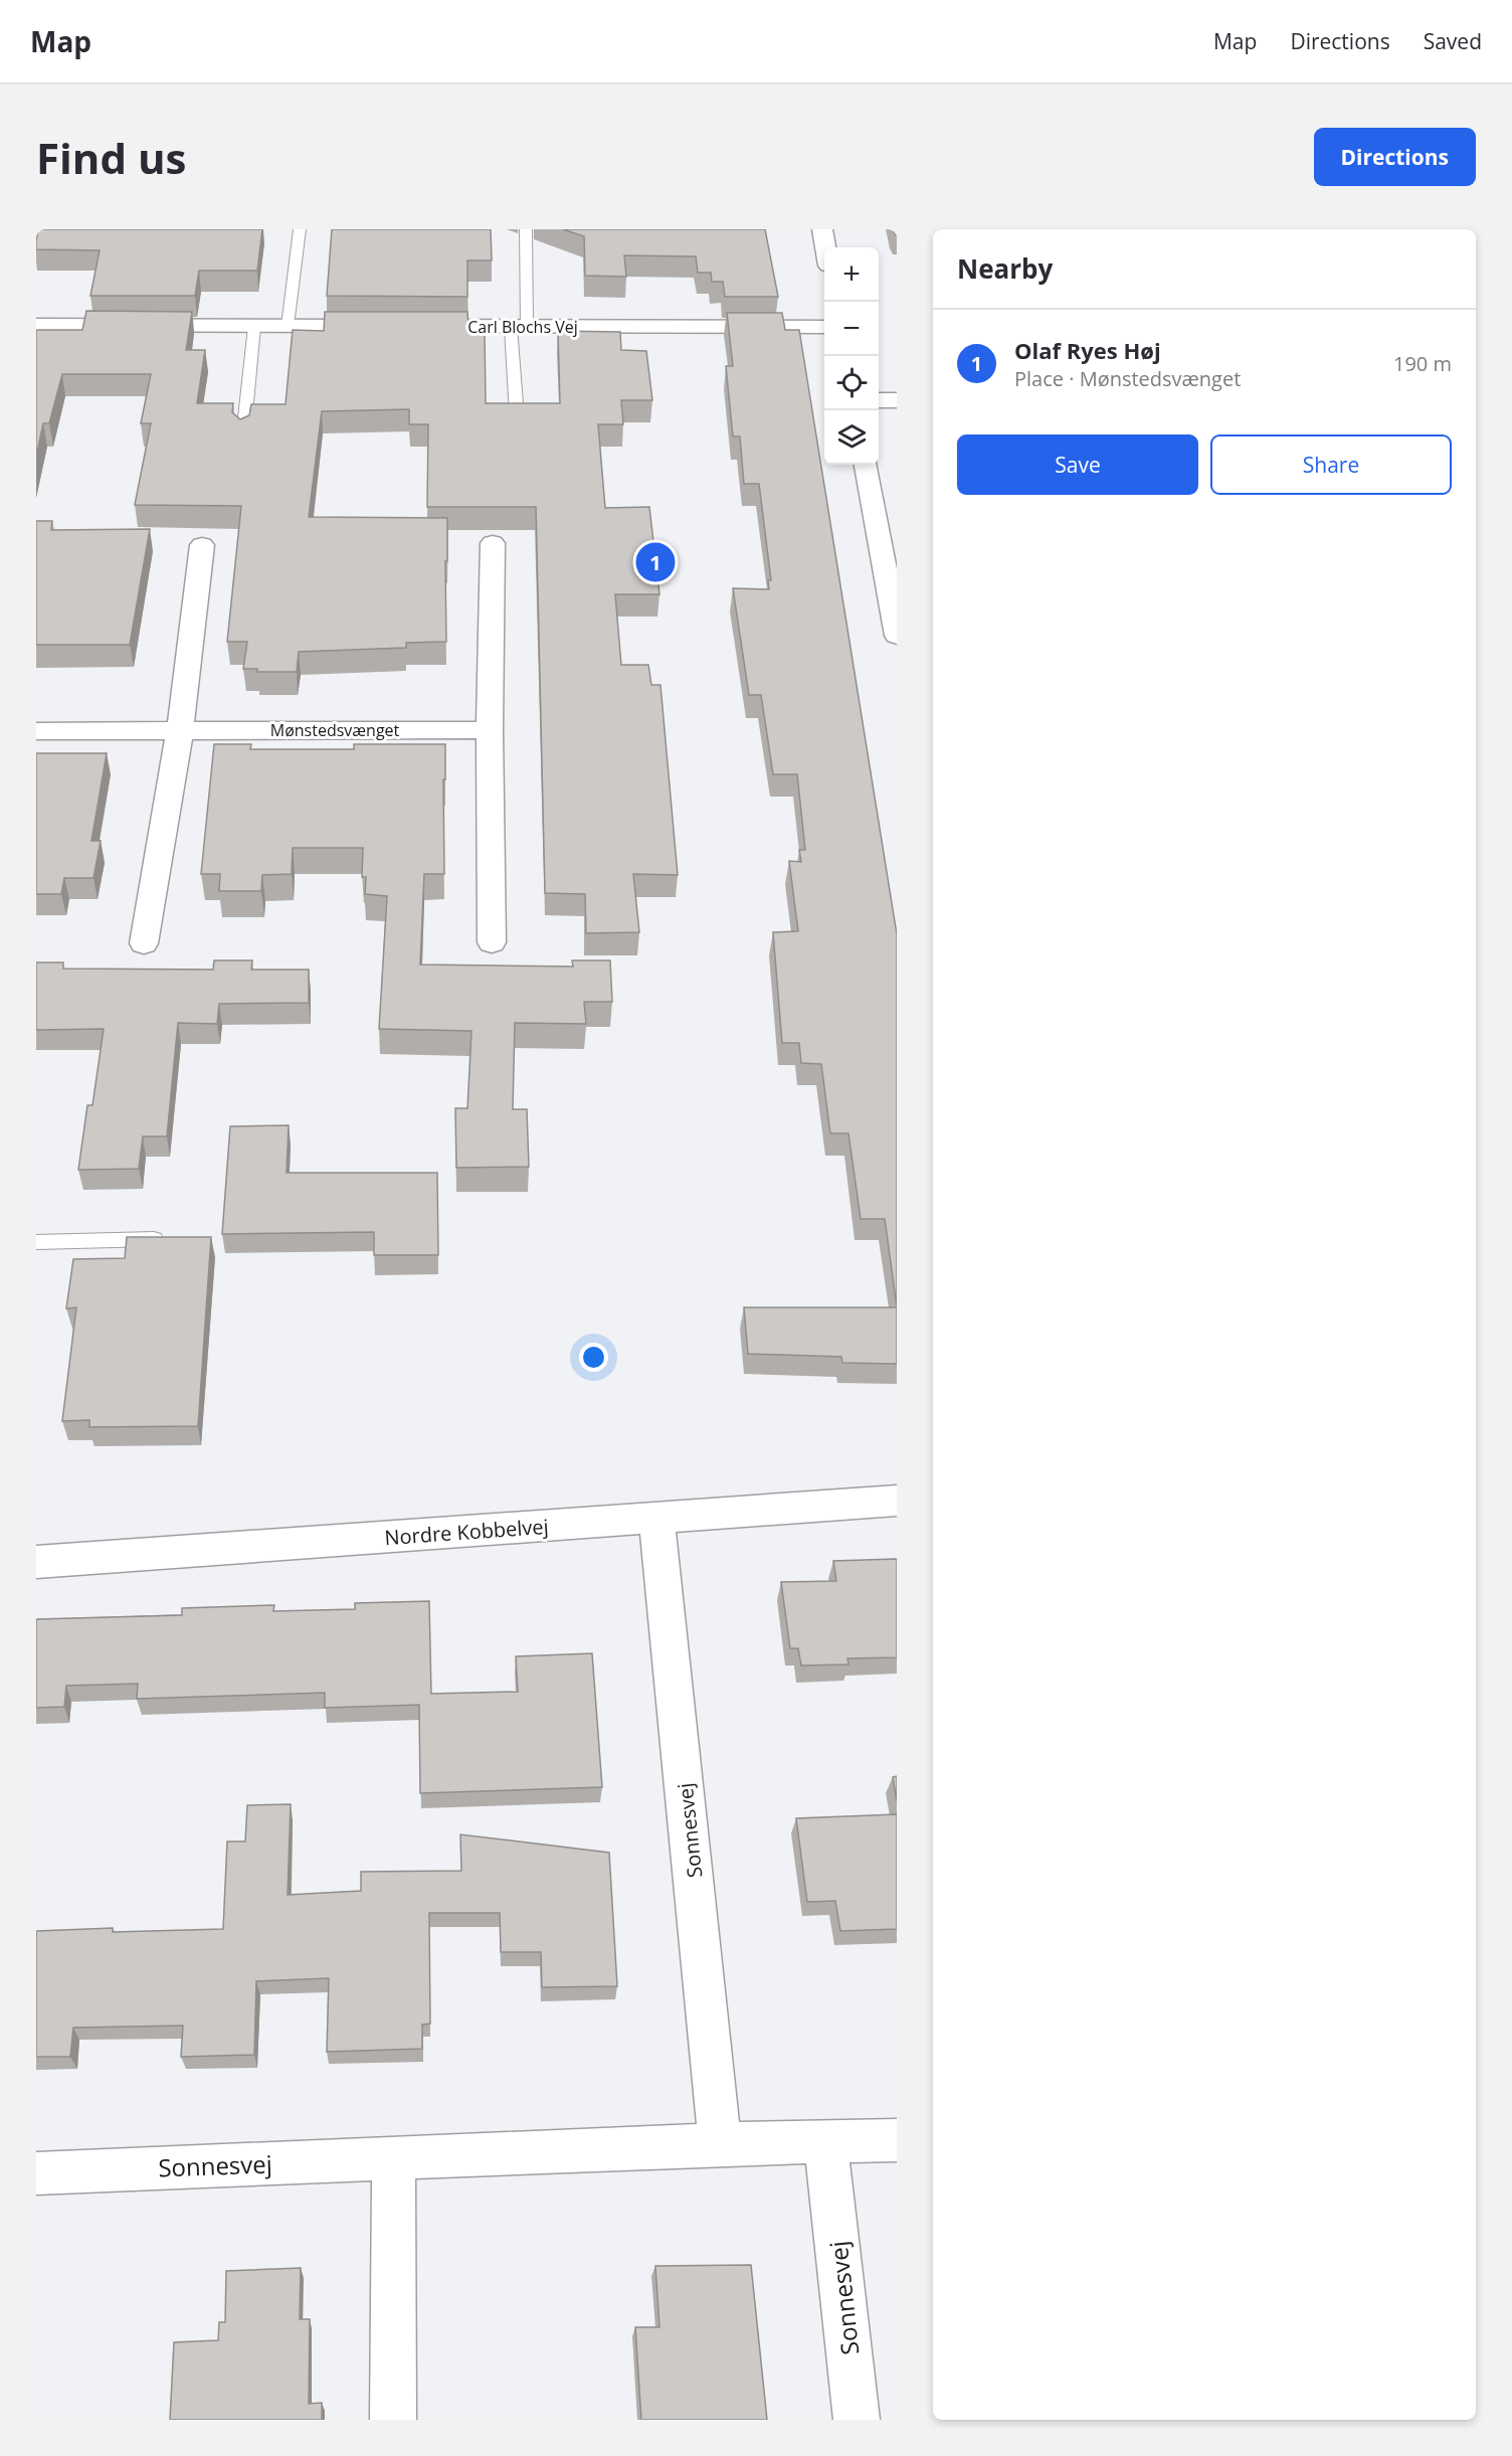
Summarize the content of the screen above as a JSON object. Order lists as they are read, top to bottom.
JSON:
{
  "streets": {
    "street": [
      "Carl Blochs Vej",
      "Mønstedsvænget",
      "Nordre Kobbelvej",
      "Sonnesvej"
    ]
  },
  "crossings": [
    ["Nordre Kobbelvej", "Sonnesvej"]
  ],
  "page": {
    "header": "Map",
    "nav": ["Map", "Directions", "Saved"],
    "buttons": [
      "Directions",
      ["Save", "Share"]
    ],
    "title": "Find us",
    "heading": "Nearby",
    "map_buttons": ["+", "−"],
    "list": [
      {
        "mark": "1",
        "name": "Olaf Ryes Høj",
        "note": "Place · Mønstedsvænget",
        "value": "190 m"
      }
    ],
    "pins": "1"
  }
}
